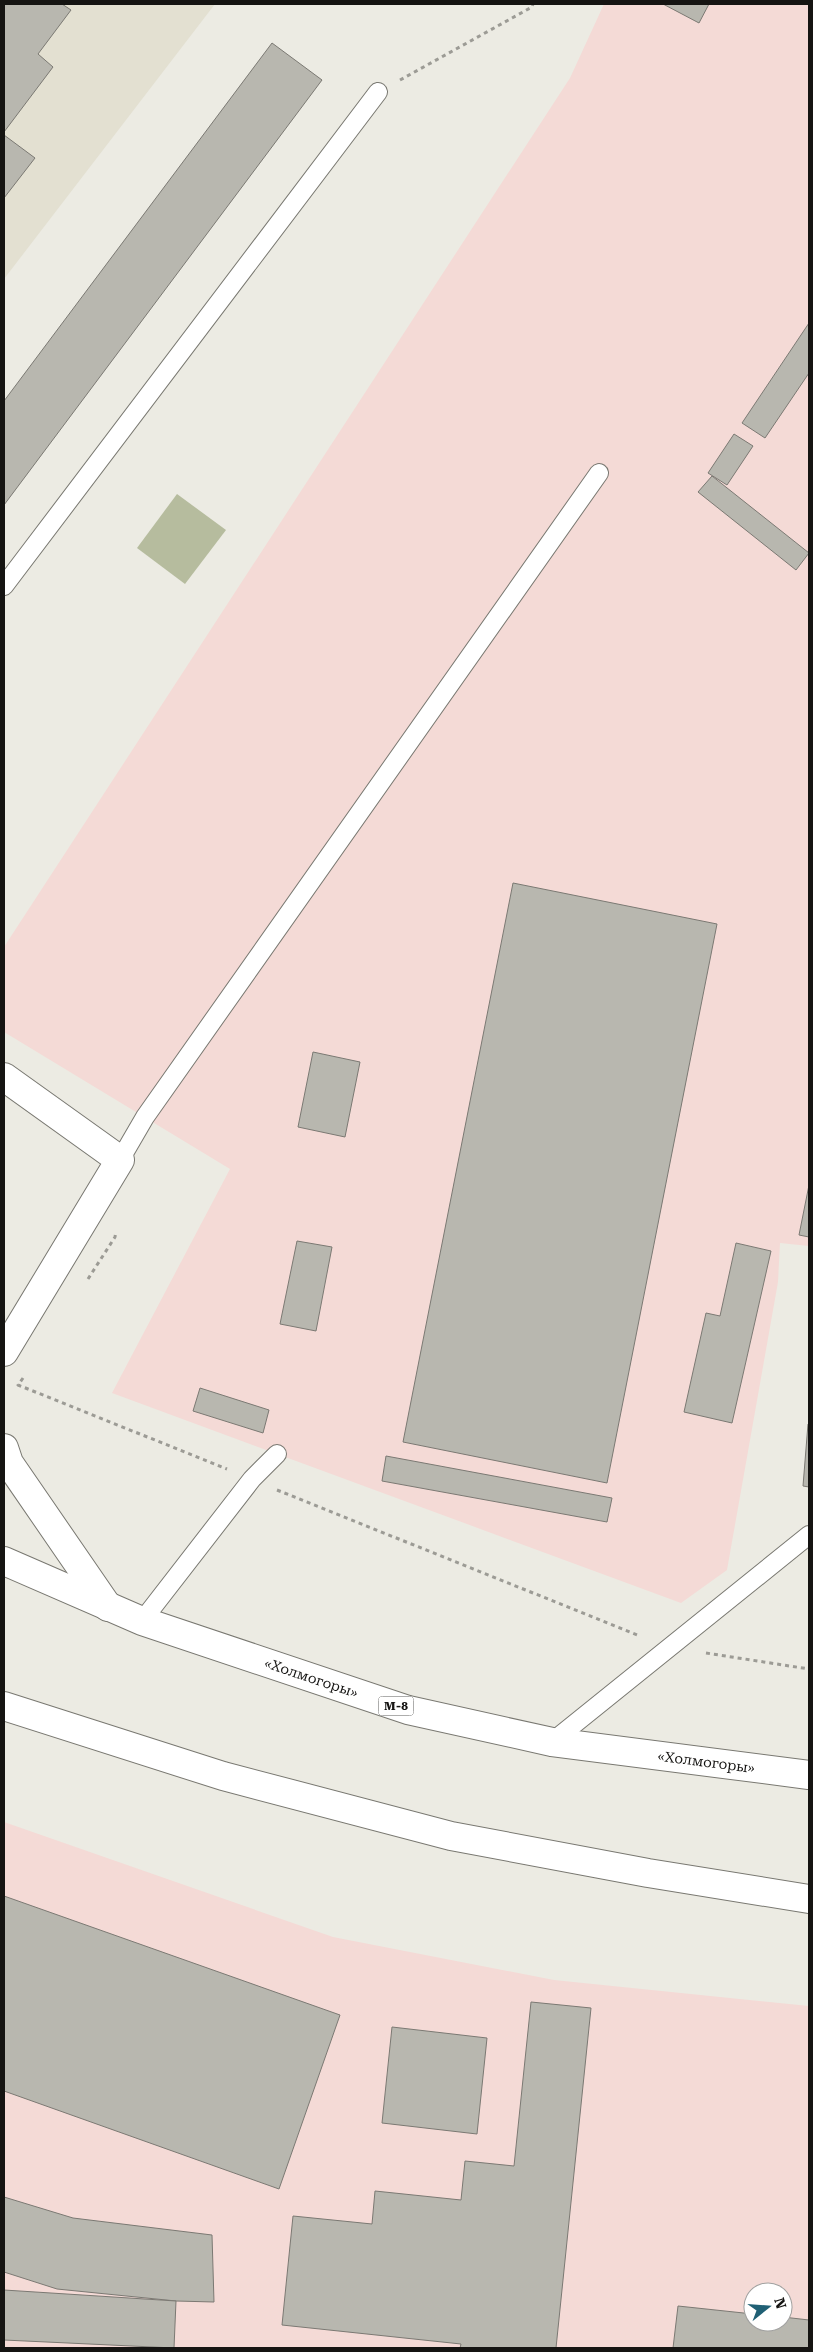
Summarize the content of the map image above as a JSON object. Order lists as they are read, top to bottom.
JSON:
{
  "streets": {
    "main road": ["«Холмогоры»", "М-8"]
  },
  "north": "right"
}
